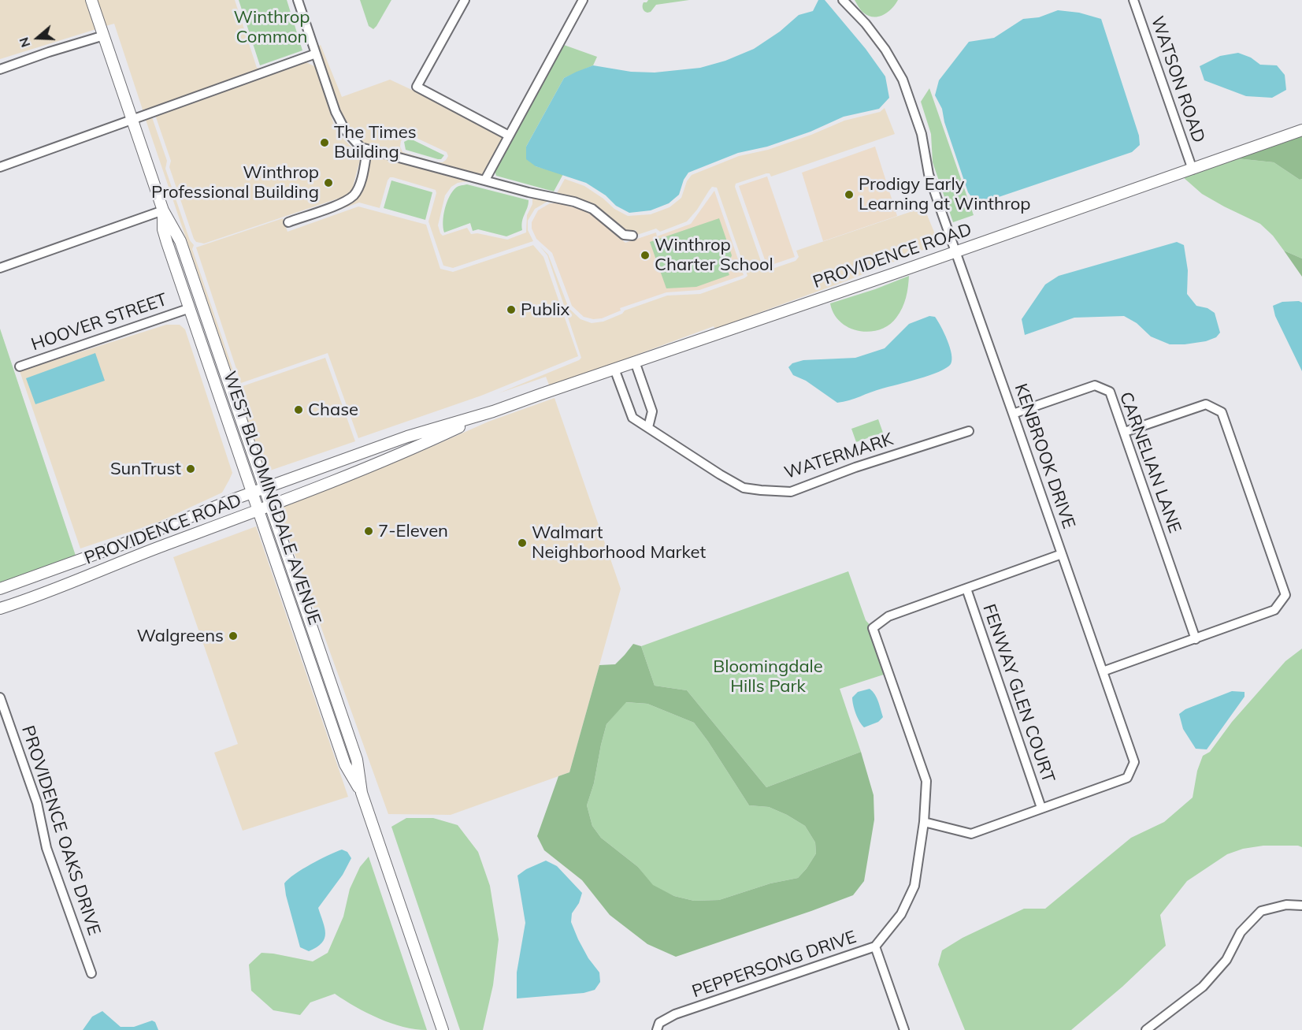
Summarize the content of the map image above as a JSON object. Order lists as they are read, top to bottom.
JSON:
{
  "streets": {
    "main road": ["PROVIDENCE ROAD", "WEST BLOOMINGDALE AVENUE"],
    "street": [
      "WATSON ROAD",
      "HOOVER STREET",
      "WATERMARK",
      "KENBROOK DRIVE",
      "CARNELIAN LANE",
      "FENWAY GLEN COURT",
      "PROVIDENCE OAKS DRIVE",
      "PEPPERSONG DRIVE"
    ]
  },
  "crossings": [
    ["WATSON ROAD", "PROVIDENCE ROAD"],
    ["PROVIDENCE ROAD", "WATERMARK"],
    ["PROVIDENCE ROAD", "KENBROOK DRIVE"],
    ["PROVIDENCE ROAD", "WEST BLOOMINGDALE AVENUE"],
    ["HOOVER STREET", "WEST BLOOMINGDALE AVENUE"],
    ["KENBROOK DRIVE", "CARNELIAN LANE"],
    ["KENBROOK DRIVE", "FENWAY GLEN COURT"],
    ["KENBROOK DRIVE", "PEPPERSONG DRIVE"],
    ["FENWAY GLEN COURT", "PEPPERSONG DRIVE"]
  ],
  "parks": ["Winthrop Common", "Bloomingdale Hills Park"],
  "places": [
    "The Times Building",
    "Winthrop Professional Building",
    "Prodigy Early Learning at Winthrop",
    "Winthrop Charter School",
    "Publix",
    "Chase",
    "SunTrust",
    "7-Eleven",
    "Walmart Neighborhood Market",
    "Walgreens"
  ],
  "north": "left"
}
